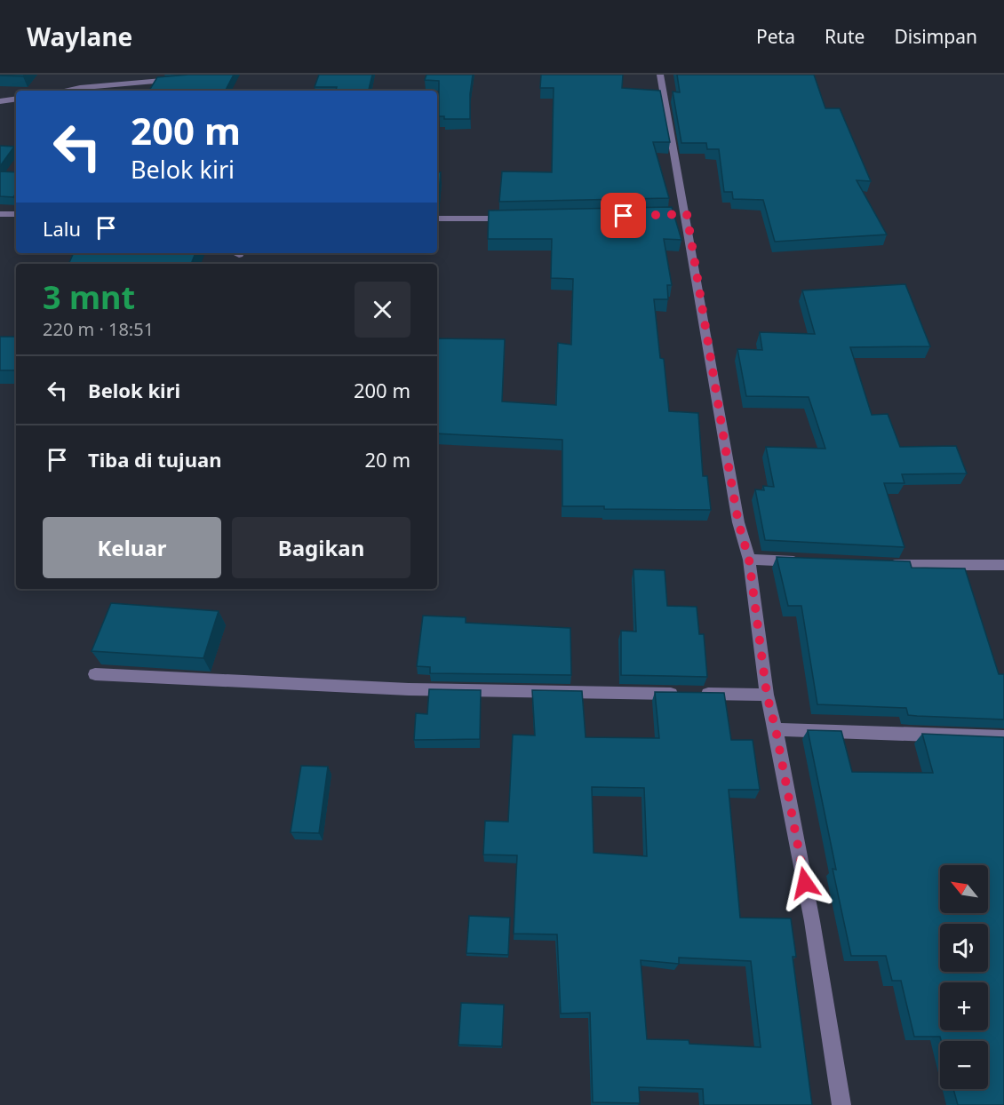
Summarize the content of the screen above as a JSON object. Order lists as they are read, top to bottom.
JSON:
{
  "north": "top left",
  "page": {
    "header": "Waylane",
    "nav": ["Peta", "Rute", "Disimpan"],
    "turn": ["200 m", "Belok kiri"],
    "then": "Lalu",
    "heading": ["3 mnt", "220 m · 18:51"],
    "list": [
      {
        "name": "Belok kiri",
        "value": "200 m"
      },
      {
        "name": "Tiba di tujuan",
        "value": "20 m"
      }
    ],
    "buttons": ["Keluar", "Bagikan"],
    "map_buttons": ["+", "−"]
  }
}
